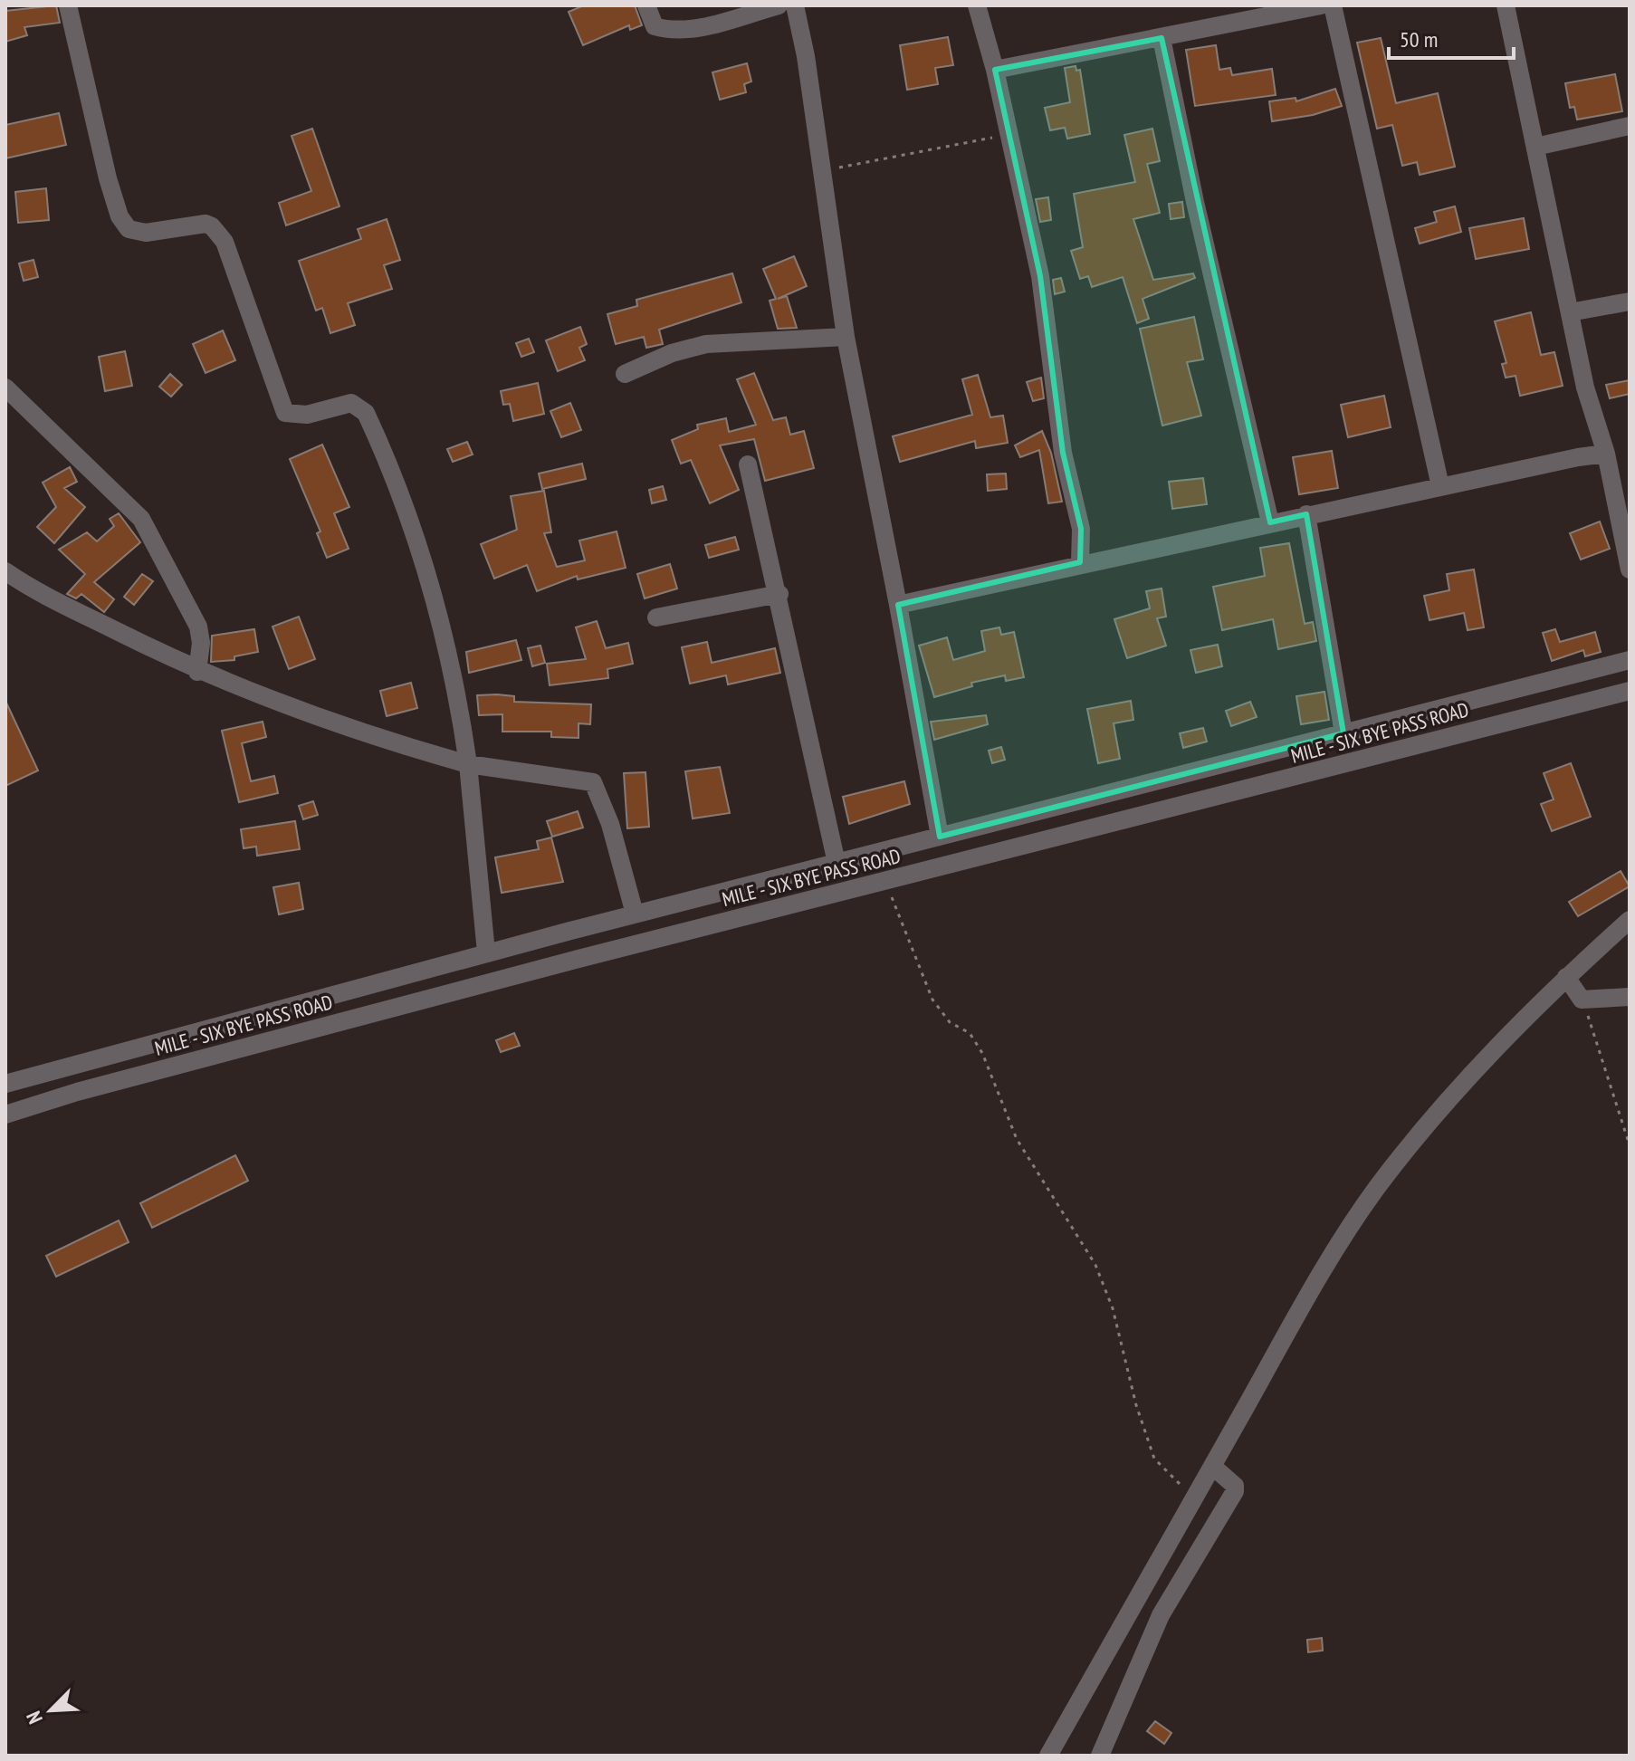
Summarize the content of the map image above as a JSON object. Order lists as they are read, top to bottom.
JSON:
{
  "streets": {
    "street": ["MILE - SIX BYE PASS ROAD"]
  },
  "scale_bar": "50 m",
  "north": "bottom left"
}
